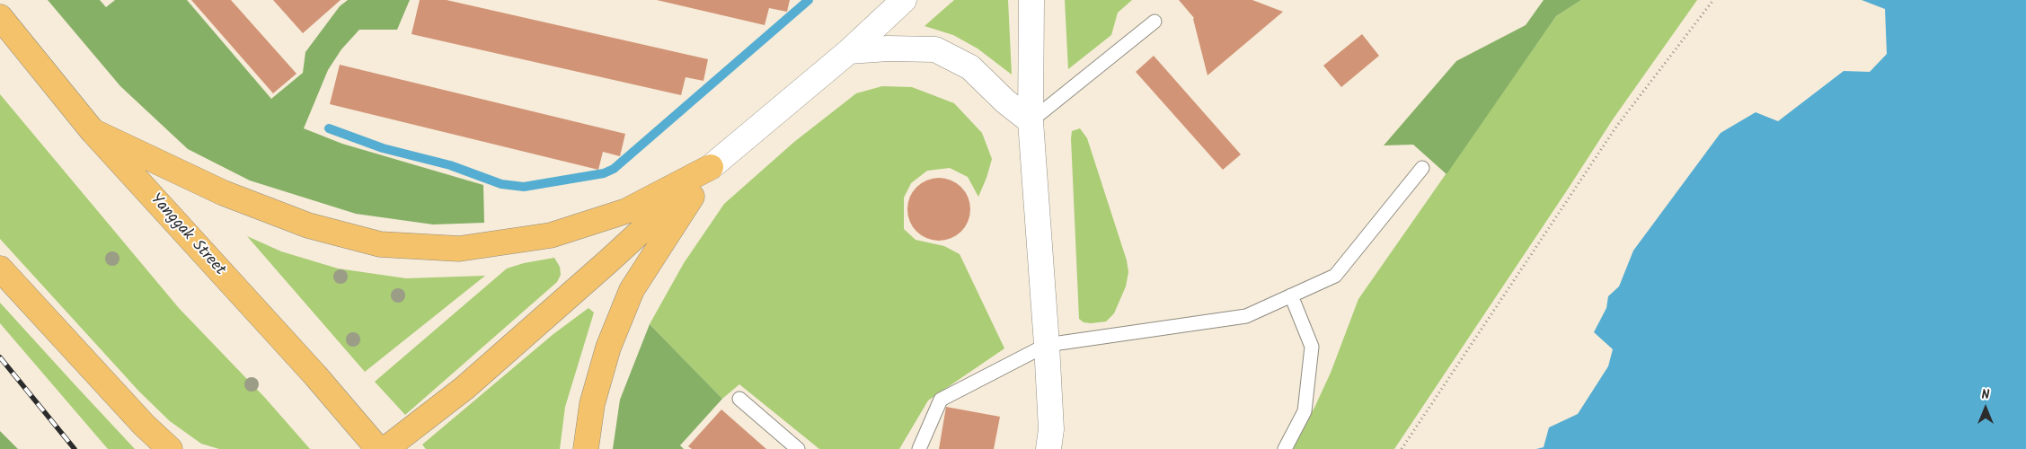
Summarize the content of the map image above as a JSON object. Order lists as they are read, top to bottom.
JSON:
{
  "streets": {
    "main road": ["Yanggak Street"]
  },
  "north": "top"
}
